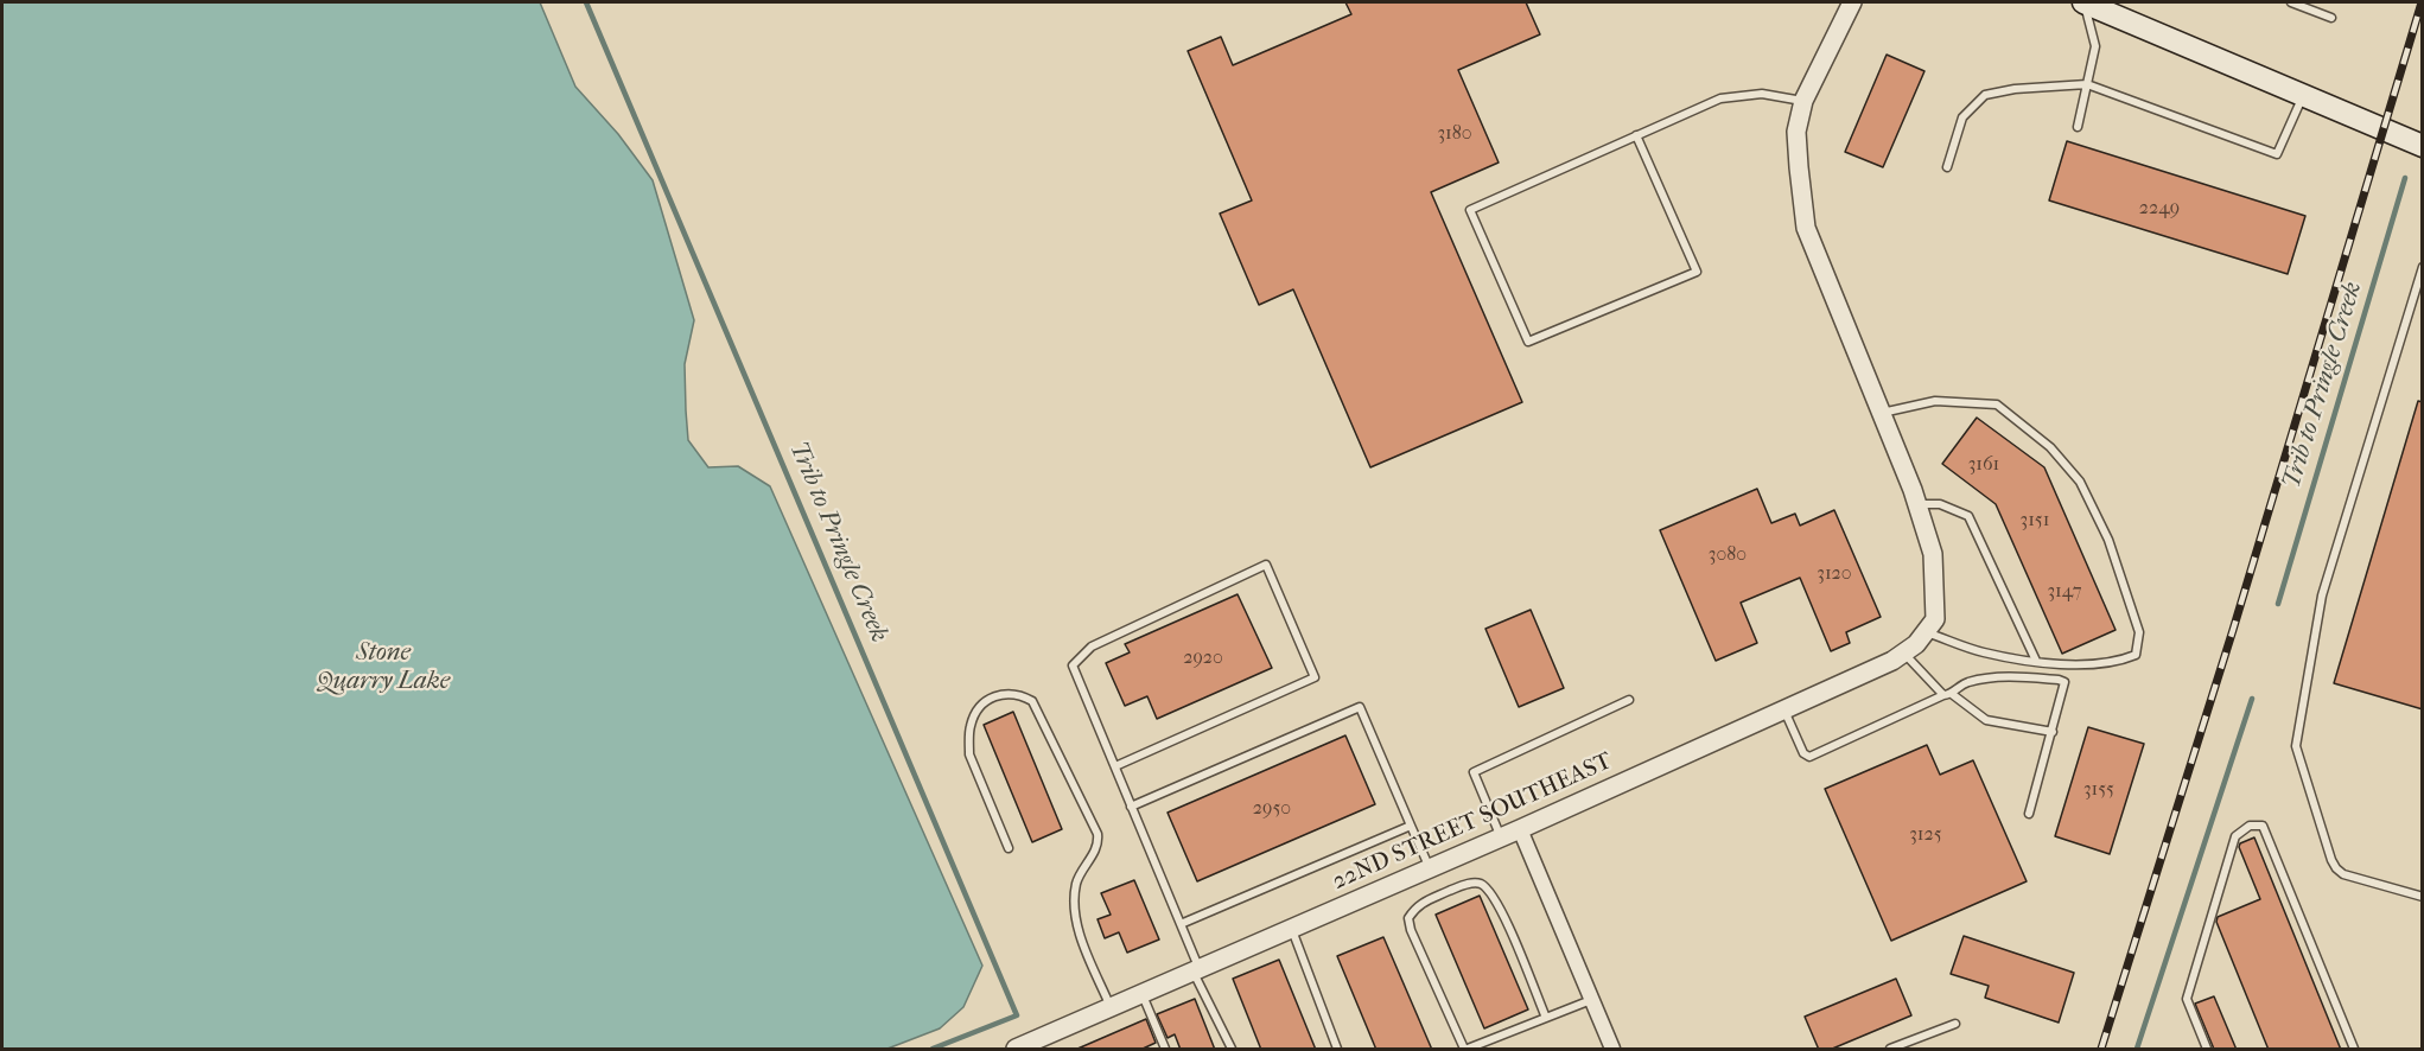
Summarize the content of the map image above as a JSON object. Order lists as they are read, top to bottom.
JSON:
{
  "streets": {
    "street": ["22ND STREET SOUTHEAST"]
  },
  "water": ["Trib to Pringle Creek", "Stone Quarry Lake"],
  "house_numbers": [
    "3180",
    "2249",
    "3161",
    "3151",
    "3080",
    "3120",
    "3147",
    "2920",
    "3155",
    "2950",
    "3125"
  ]
}
